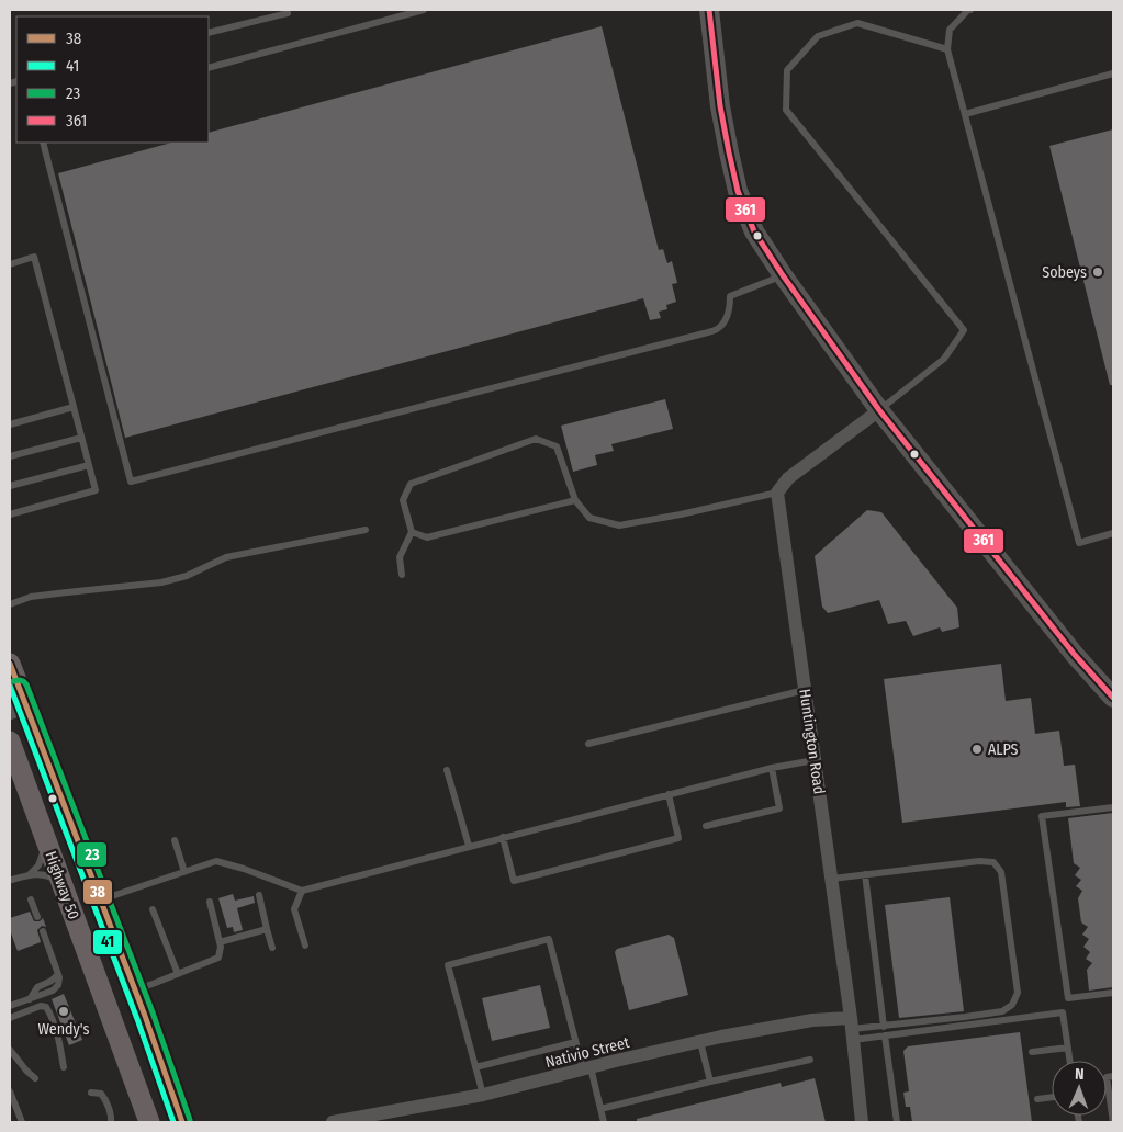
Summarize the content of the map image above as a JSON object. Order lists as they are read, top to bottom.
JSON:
{
  "streets": {
    "main road": ["Highway 50"],
    "street": ["Huntington Road", "Nativio Street"]
  },
  "crossings": [
    ["Huntington Road", "Nativio Street"]
  ],
  "places": ["Sobeys", "ALPS", "Wendy's"],
  "lines": [
    "transit line 361",
    "transit line 38",
    "transit line 23",
    "transit line 41"
  ],
  "legend": [
    "38",
    "41",
    "23",
    "361"
  ],
  "north": "top"
}
